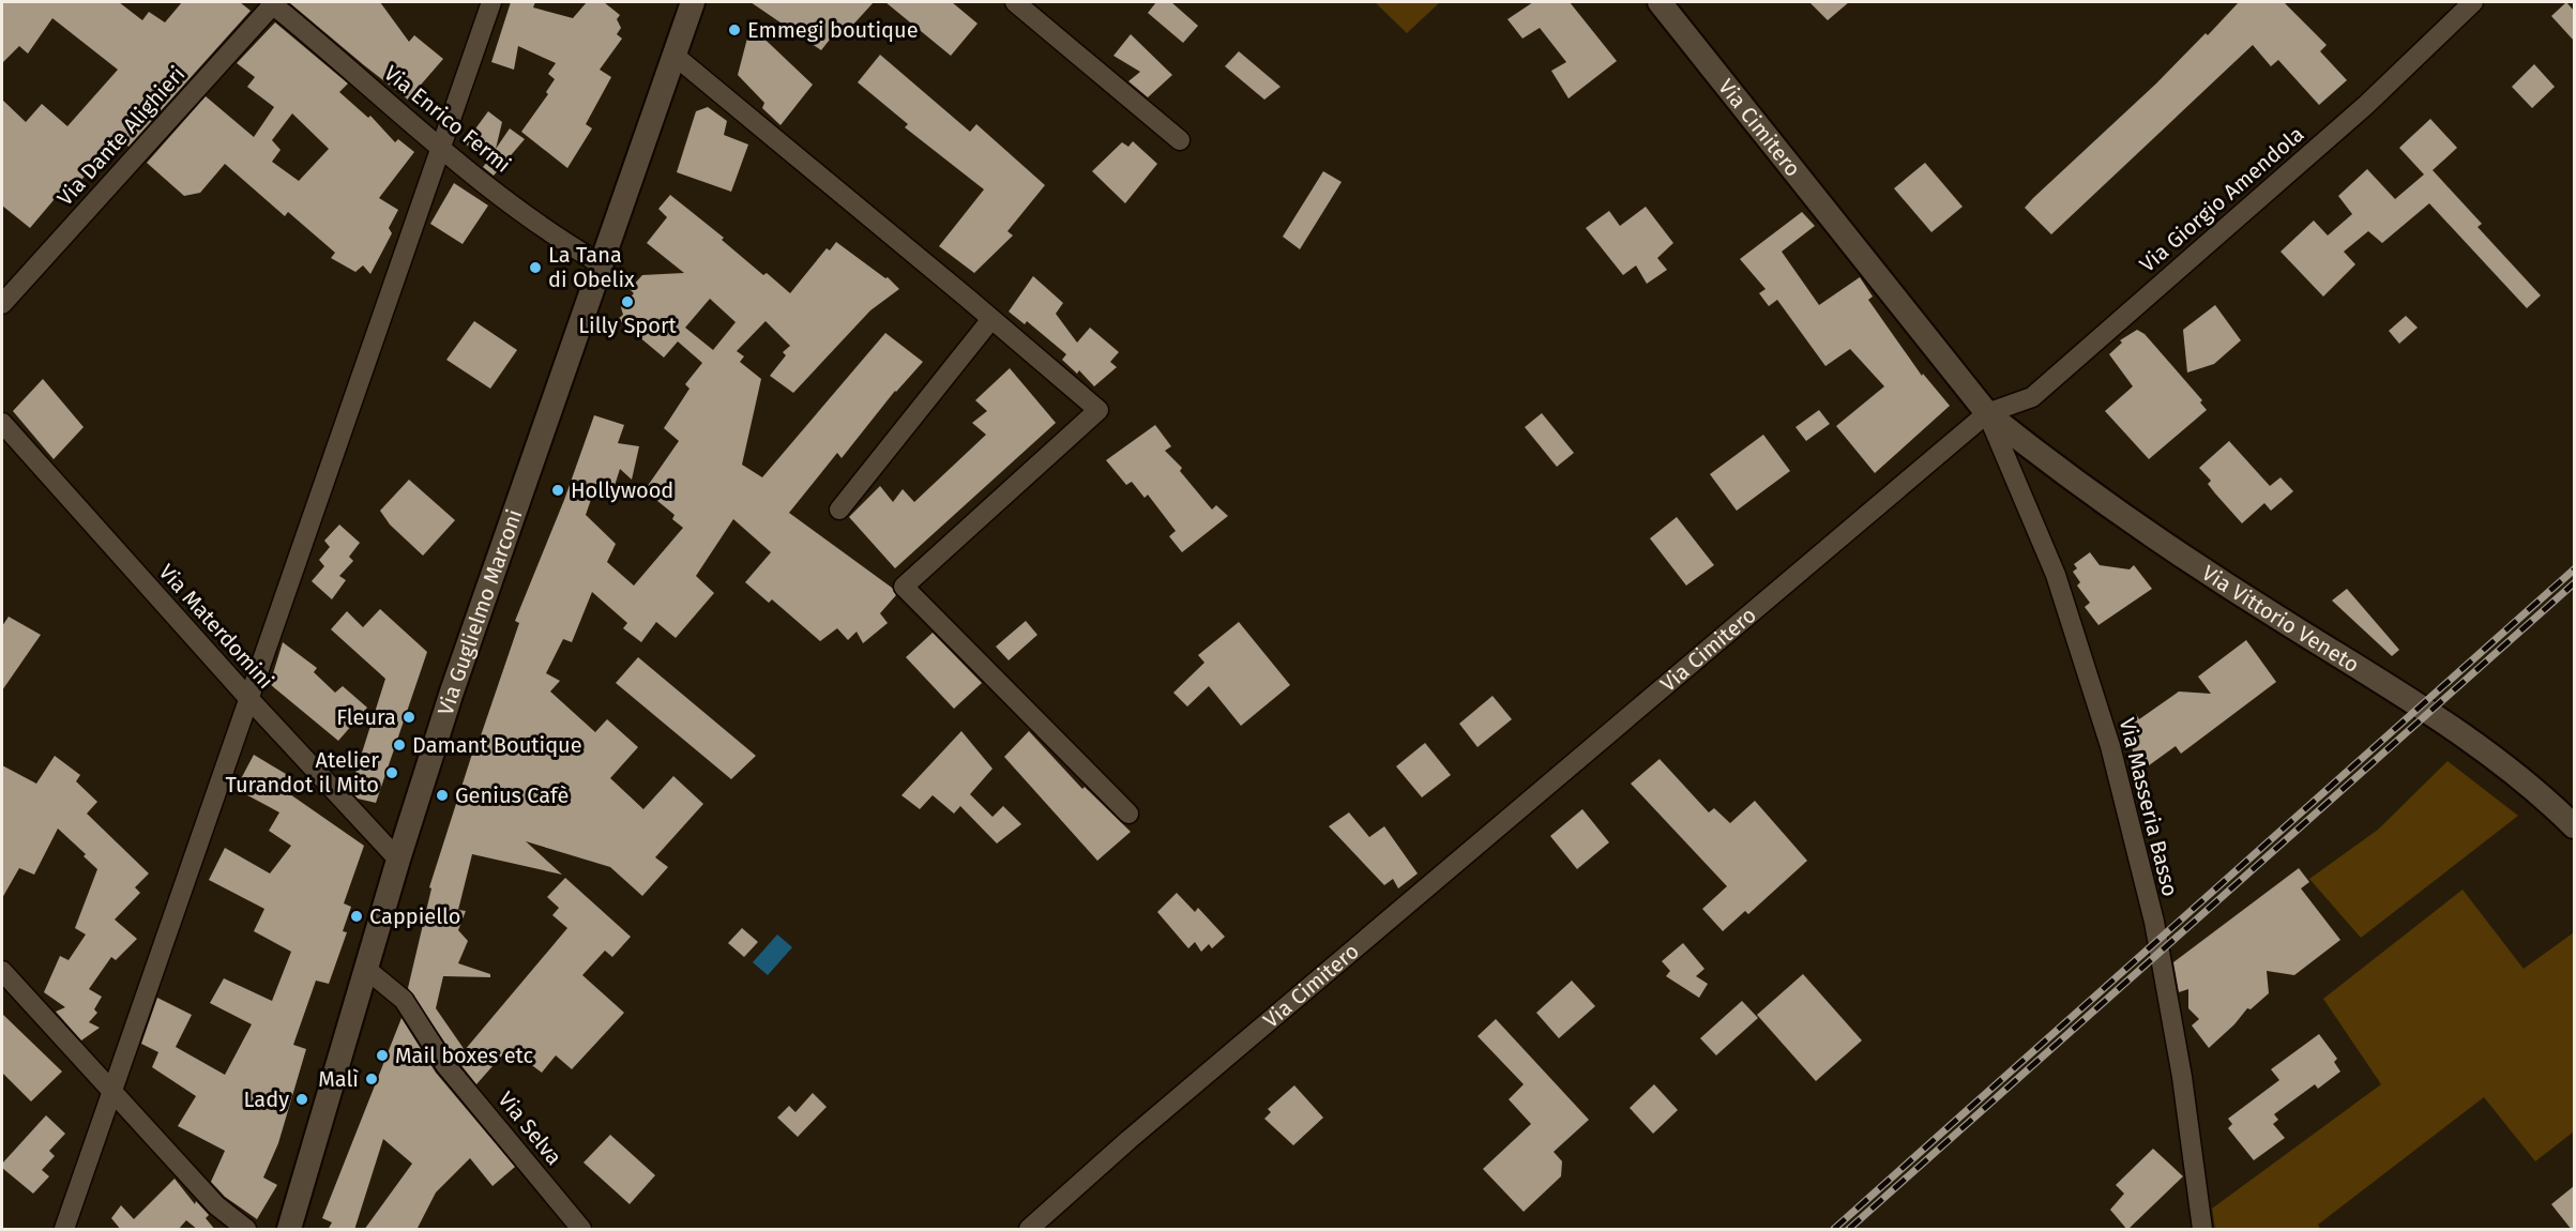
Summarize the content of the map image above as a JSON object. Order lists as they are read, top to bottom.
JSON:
{
  "streets": {
    "street": [
      "Via Enrico Fermi",
      "Via Cimitero",
      "Via Dante Alighieri",
      "Via Giorgio Amendola",
      "Via Guglielmo Marconi",
      "Via Vittorio Veneto",
      "Via Materdomini",
      "Via Masseria Basso",
      "Via Selva"
    ]
  },
  "crossings": [
    ["Via Enrico Fermi", "Via Dante Alighieri"],
    ["Via Enrico Fermi", "Via Guglielmo Marconi"],
    ["Via Cimitero", "Via Giorgio Amendola"],
    ["Via Cimitero", "Via Vittorio Veneto"],
    ["Via Cimitero", "Via Masseria Basso"],
    ["Via Giorgio Amendola", "Via Vittorio Veneto"],
    ["Via Giorgio Amendola", "Via Masseria Basso"],
    ["Via Guglielmo Marconi", "Via Materdomini"],
    ["Via Guglielmo Marconi", "Via Selva"],
    ["Via Vittorio Veneto", "Via Masseria Basso"]
  ],
  "places": [
    "Emmegi boutique",
    "La Tana di Obelix",
    "Lilly Sport",
    "Hollywood",
    "Fleura",
    "Damant Boutique",
    "Atelier Turandot il Mito",
    "Genius Cafè",
    "Cappiello",
    "Mail boxes etc",
    "Malì",
    "Lady"
  ]
}
